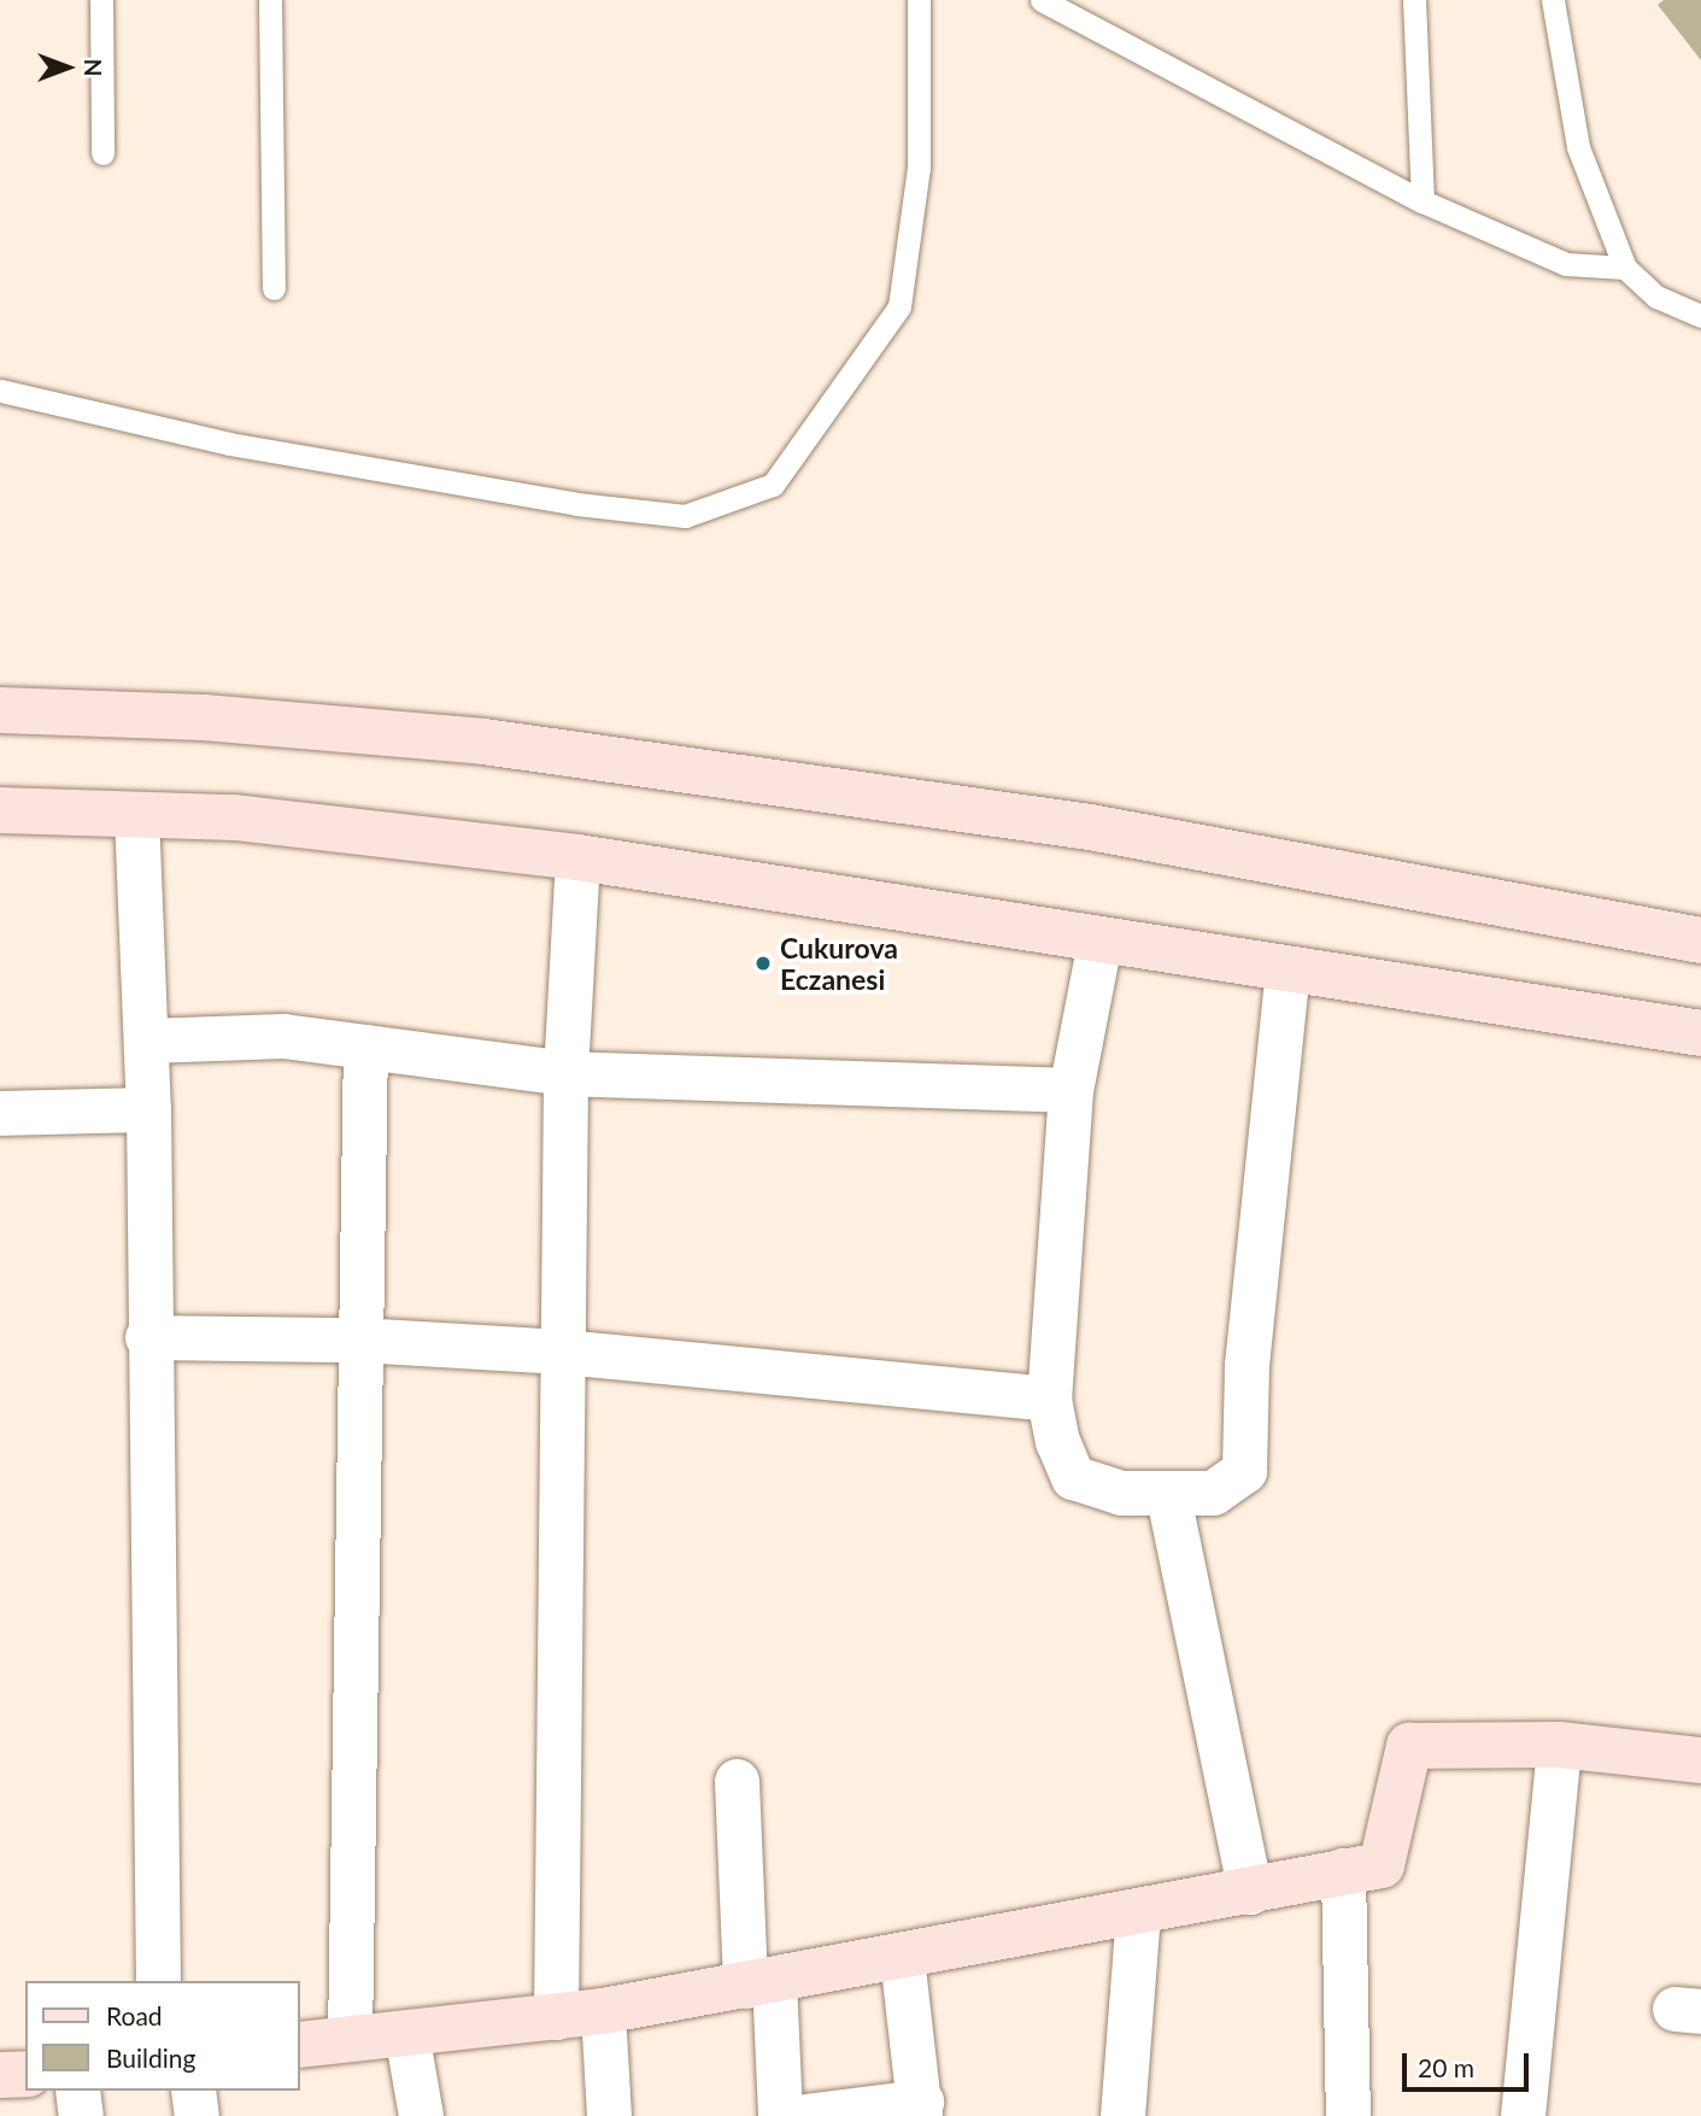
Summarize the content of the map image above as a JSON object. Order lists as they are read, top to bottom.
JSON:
{
  "places": ["Cukurova Eczanesi"],
  "legend": ["Road", "Building"],
  "scale_bar": "20 m",
  "north": "right"
}
